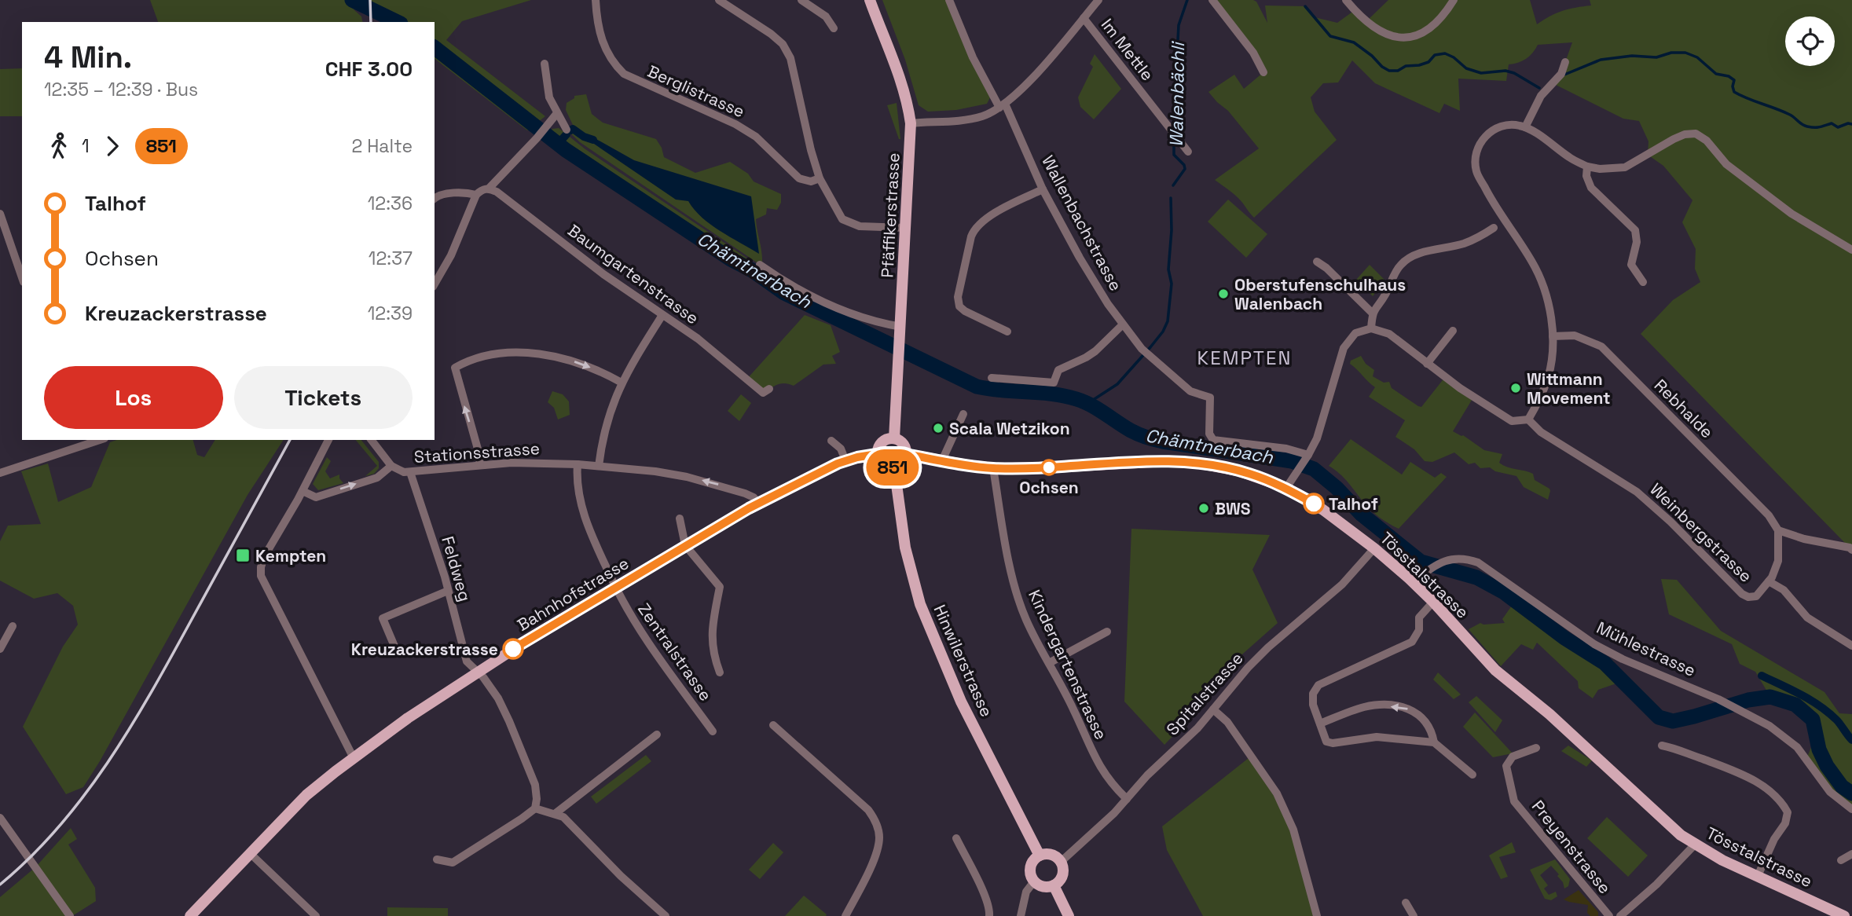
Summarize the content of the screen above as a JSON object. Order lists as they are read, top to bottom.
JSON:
{
  "streets": {
    "main road": [
      "Pfäffikerstrasse",
      "Tösstalstrasse",
      "Bahnhofstrasse",
      "Hinwilerstrasse"
    ],
    "street": [
      "Im Mettle",
      "Berglistrasse",
      "Wallenbachstrasse",
      "Baumgartenstrasse",
      "Rebhalde",
      "Stationsstrasse",
      "Weinbergstrasse",
      "Feldweg",
      "Mühlestrasse",
      "Zentralstrasse",
      "Kindergartenstrasse",
      "Spitalstrasse",
      "Preyenstrasse"
    ]
  },
  "crossings": [
    ["Pfäffikerstrasse", "Tösstalstrasse"],
    ["Pfäffikerstrasse", "Bahnhofstrasse"],
    ["Pfäffikerstrasse", "Hinwilerstrasse"],
    ["Rebhalde", "Weinbergstrasse"],
    ["Stationsstrasse", "Feldweg"],
    ["Stationsstrasse", "Bahnhofstrasse"],
    ["Stationsstrasse", "Zentralstrasse"],
    ["Feldweg", "Bahnhofstrasse"],
    ["Tösstalstrasse", "Bahnhofstrasse"],
    ["Tösstalstrasse", "Mühlestrasse"],
    ["Tösstalstrasse", "Hinwilerstrasse"],
    ["Tösstalstrasse", "Kindergartenstrasse"],
    ["Tösstalstrasse", "Spitalstrasse"],
    ["Bahnhofstrasse", "Zentralstrasse"],
    ["Bahnhofstrasse", "Hinwilerstrasse"],
    ["Hinwilerstrasse", "Spitalstrasse"],
    ["Kindergartenstrasse", "Spitalstrasse"]
  ],
  "districts": ["KEMPTEN"],
  "water": ["Walenbächli", "Chämtnerbach"],
  "places": {
    "other": [
      "Oberstufenschulhaus Walenbach",
      "Wittmann Movement",
      "Scala Wetzikon",
      "Ochsen",
      "Talhof",
      "BWS",
      "Kreuzackerstrasse"
    ],
    "transit": ["Kempten"]
  },
  "lines": ["bus line 851"],
  "page": {
    "on_map": "851",
    "heading": ["4 Min.", "12:35 – 12:39 · Bus", "CHF 3.00"],
    "legs": ["1", "851", "2 Halte"],
    "list": [
      {
        "name": "Talhof",
        "value": "12:36"
      },
      {
        "name": "Ochsen",
        "value": "12:37"
      },
      {
        "name": "Kreuzackerstrasse",
        "value": "12:39"
      }
    ],
    "buttons": ["Los", "Tickets"]
  }
}
